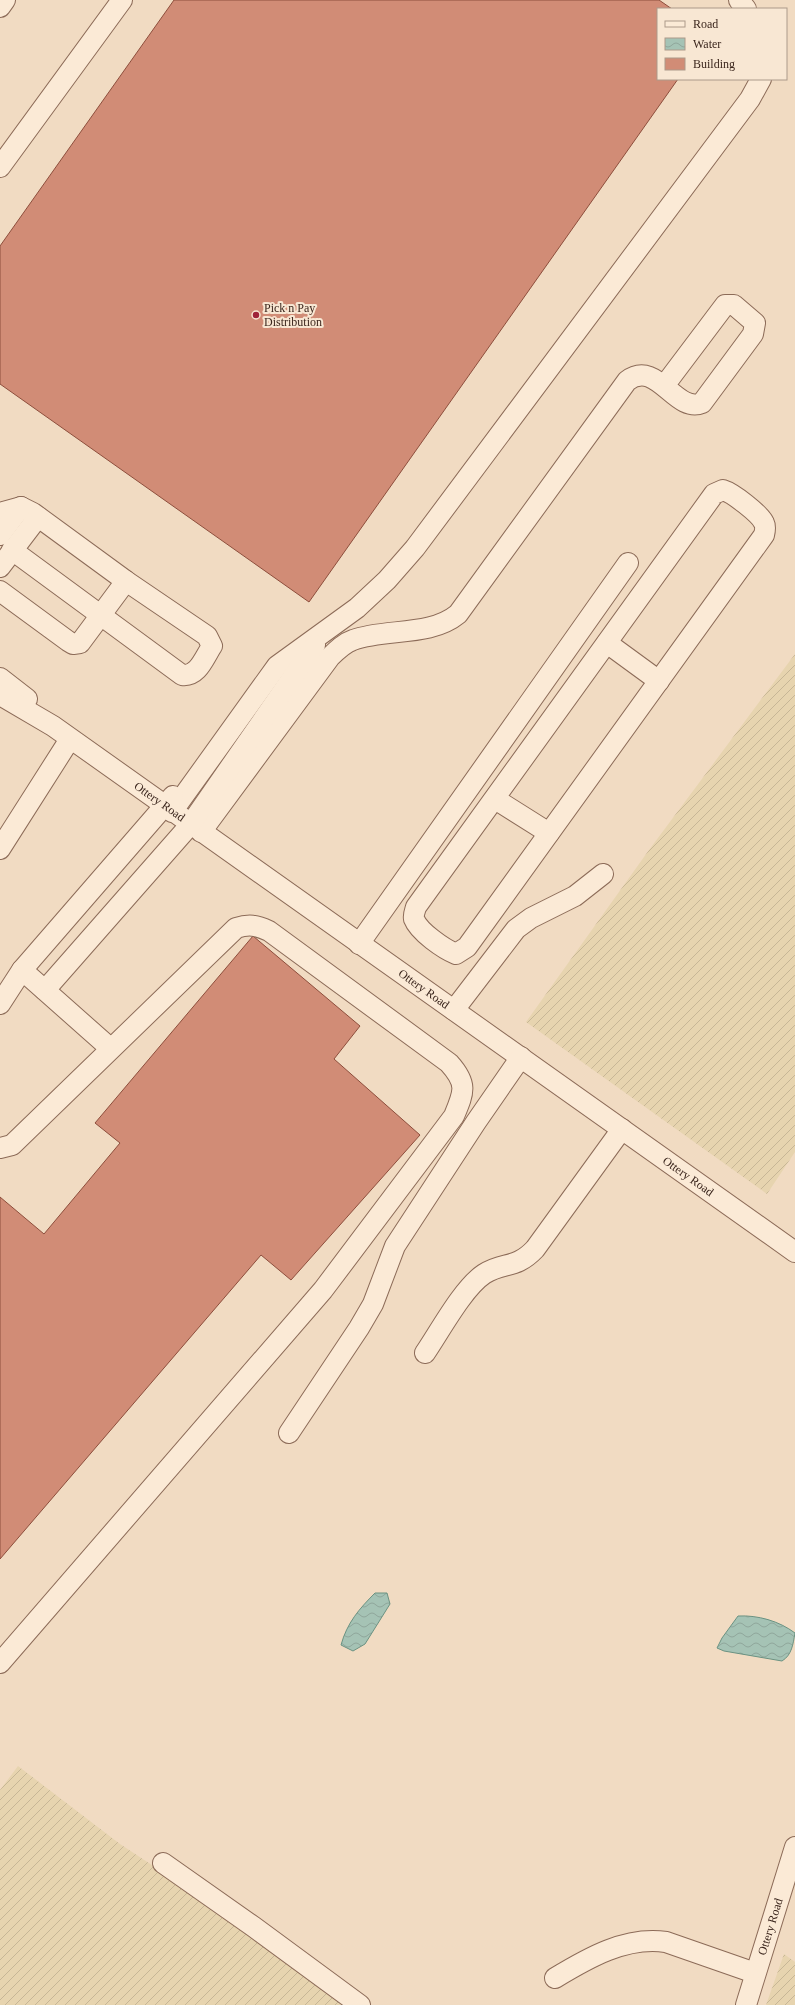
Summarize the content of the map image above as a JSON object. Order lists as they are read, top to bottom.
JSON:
{
  "streets": {
    "street": ["Ottery Road"]
  },
  "places": ["Pick n Pay Distribution"],
  "legend": ["Road", "Water", "Building"]
}
